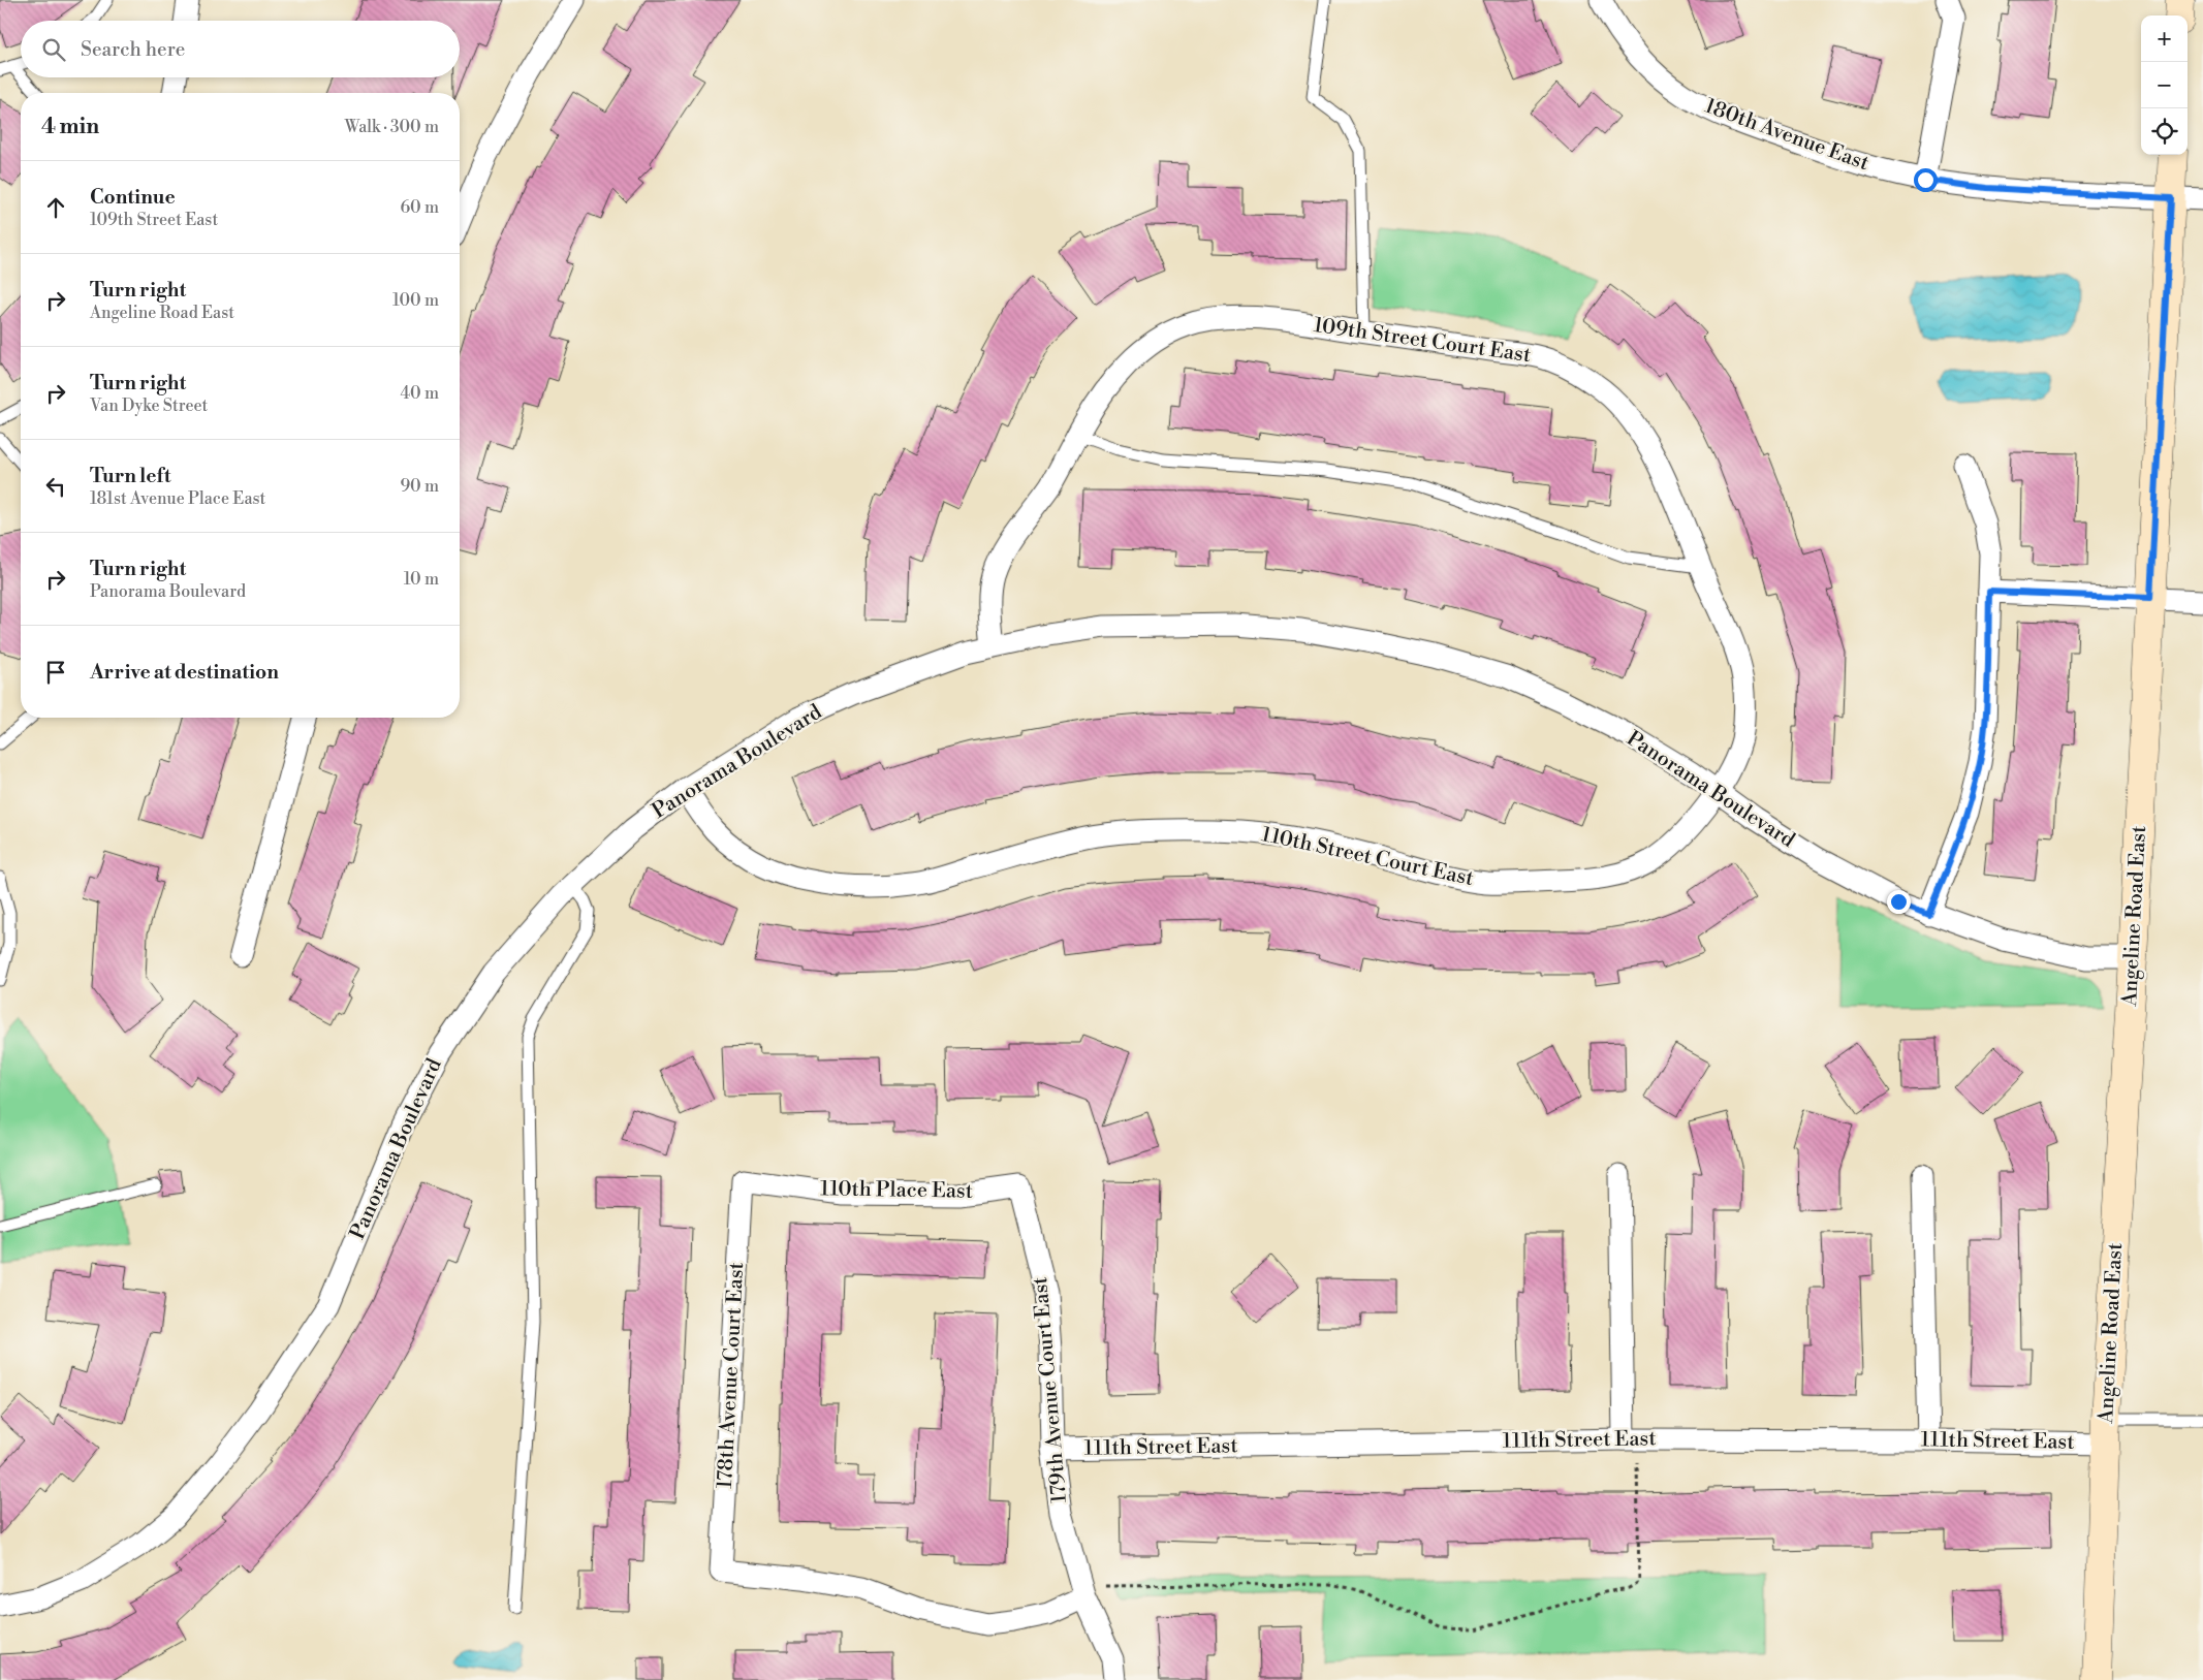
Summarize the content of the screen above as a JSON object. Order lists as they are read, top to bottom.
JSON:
{
  "streets": {
    "street": [
      "180th Avenue East",
      "109th Street Court East",
      "Panorama Boulevard",
      "110th Street Court East",
      "Angeline Road East",
      "110th Place East",
      "178th Avenue Court East",
      "179th Avenue Court East",
      "111th Street East"
    ]
  },
  "crossings": [
    ["180th Avenue East", "Angeline Road East"],
    ["109th Street Court East", "Panorama Boulevard"],
    ["109th Street Court East", "110th Street Court East"],
    ["Panorama Boulevard", "110th Street Court East"],
    ["Panorama Boulevard", "Angeline Road East"],
    ["Angeline Road East", "111th Street East"],
    ["110th Place East", "178th Avenue Court East"],
    ["110th Place East", "179th Avenue Court East"],
    ["178th Avenue Court East", "179th Avenue Court East"],
    ["179th Avenue Court East", "111th Street East"]
  ],
  "page": {
    "map_buttons": ["+", "−"],
    "search": "Search here",
    "heading": ["4 min", "Walk · 300 m"],
    "list": [
      ["Continue", "109th Street East", "60 m"],
      ["Turn right", "Angeline Road East", "100 m"],
      ["Turn right", "Van Dyke Street", "40 m"],
      ["Turn left", "181st Avenue Place East", "90 m"],
      ["Turn right", "Panorama Boulevard", "10 m"],
      "Arrive at destination"
    ]
  }
}
